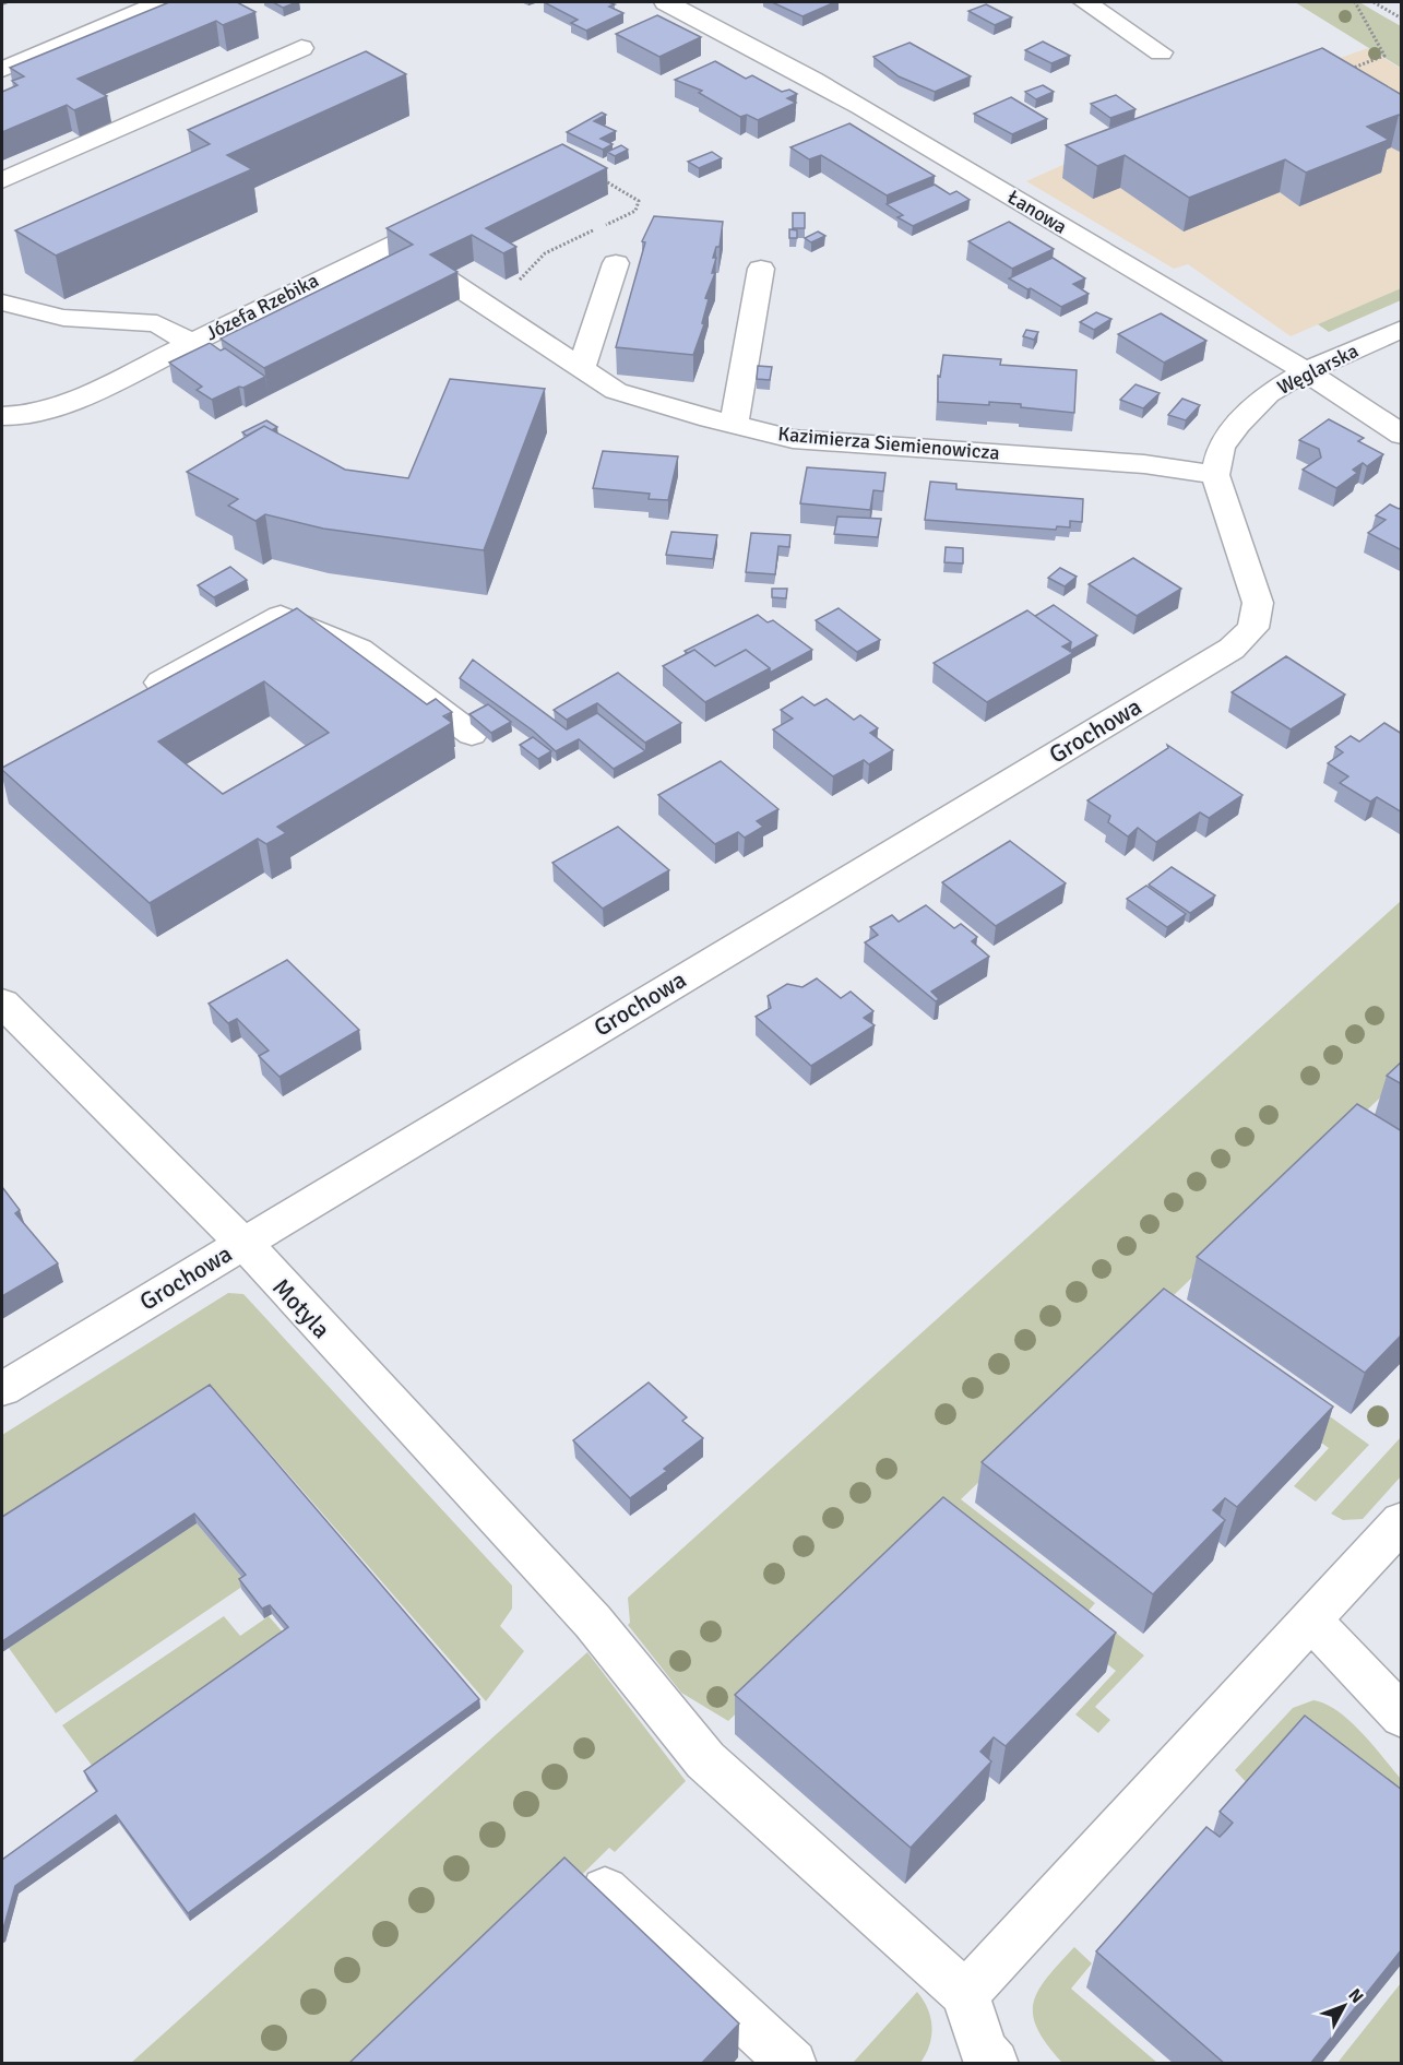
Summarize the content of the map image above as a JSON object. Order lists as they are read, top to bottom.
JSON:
{
  "streets": {
    "street": [
      "Łanowa",
      "Józefa Rzebika",
      "Węglarska",
      "Kazimierza Siemienowicza",
      "Grochowa",
      "Motyla"
    ]
  },
  "crossings": [
    ["Łanowa", "Węglarska"],
    ["Węglarska", "Kazimierza Siemienowicza"],
    ["Węglarska", "Grochowa"],
    ["Kazimierza Siemienowicza", "Grochowa"],
    ["Grochowa", "Motyla"]
  ],
  "north": "top right"
}
